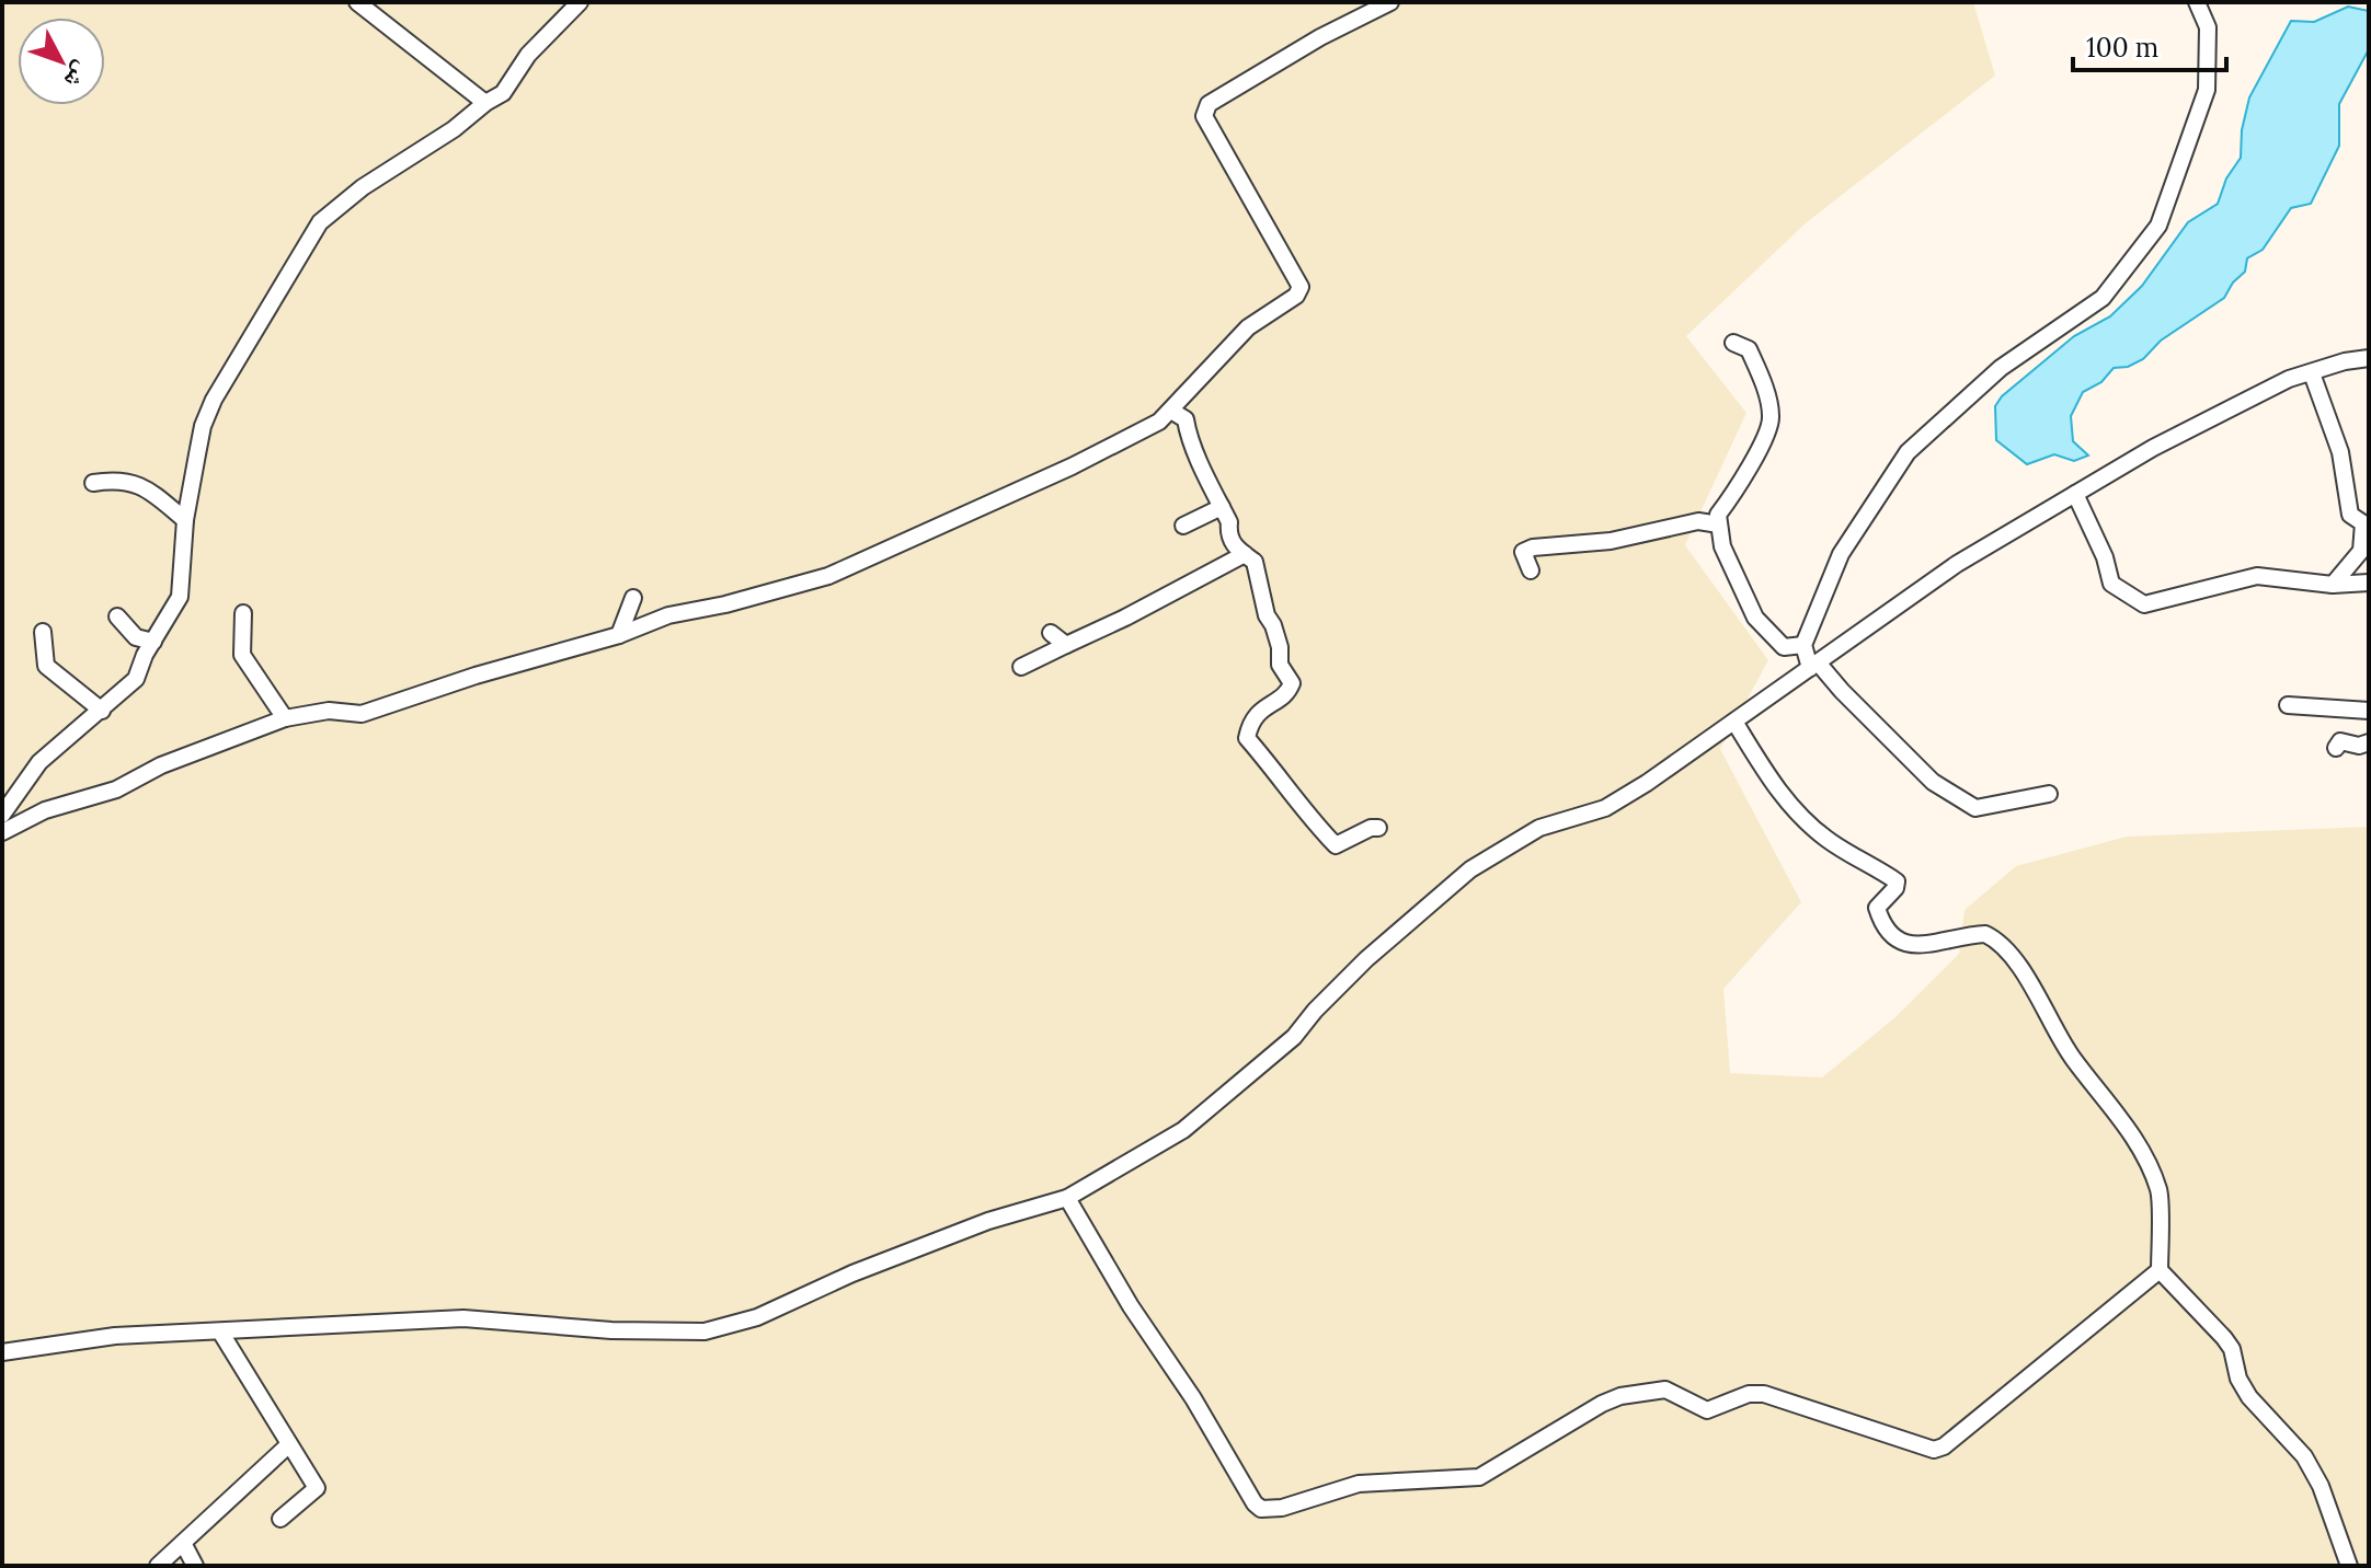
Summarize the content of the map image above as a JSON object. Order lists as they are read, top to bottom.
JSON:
{
  "scale_bar": "100 m",
  "north": "bottom right"
}
